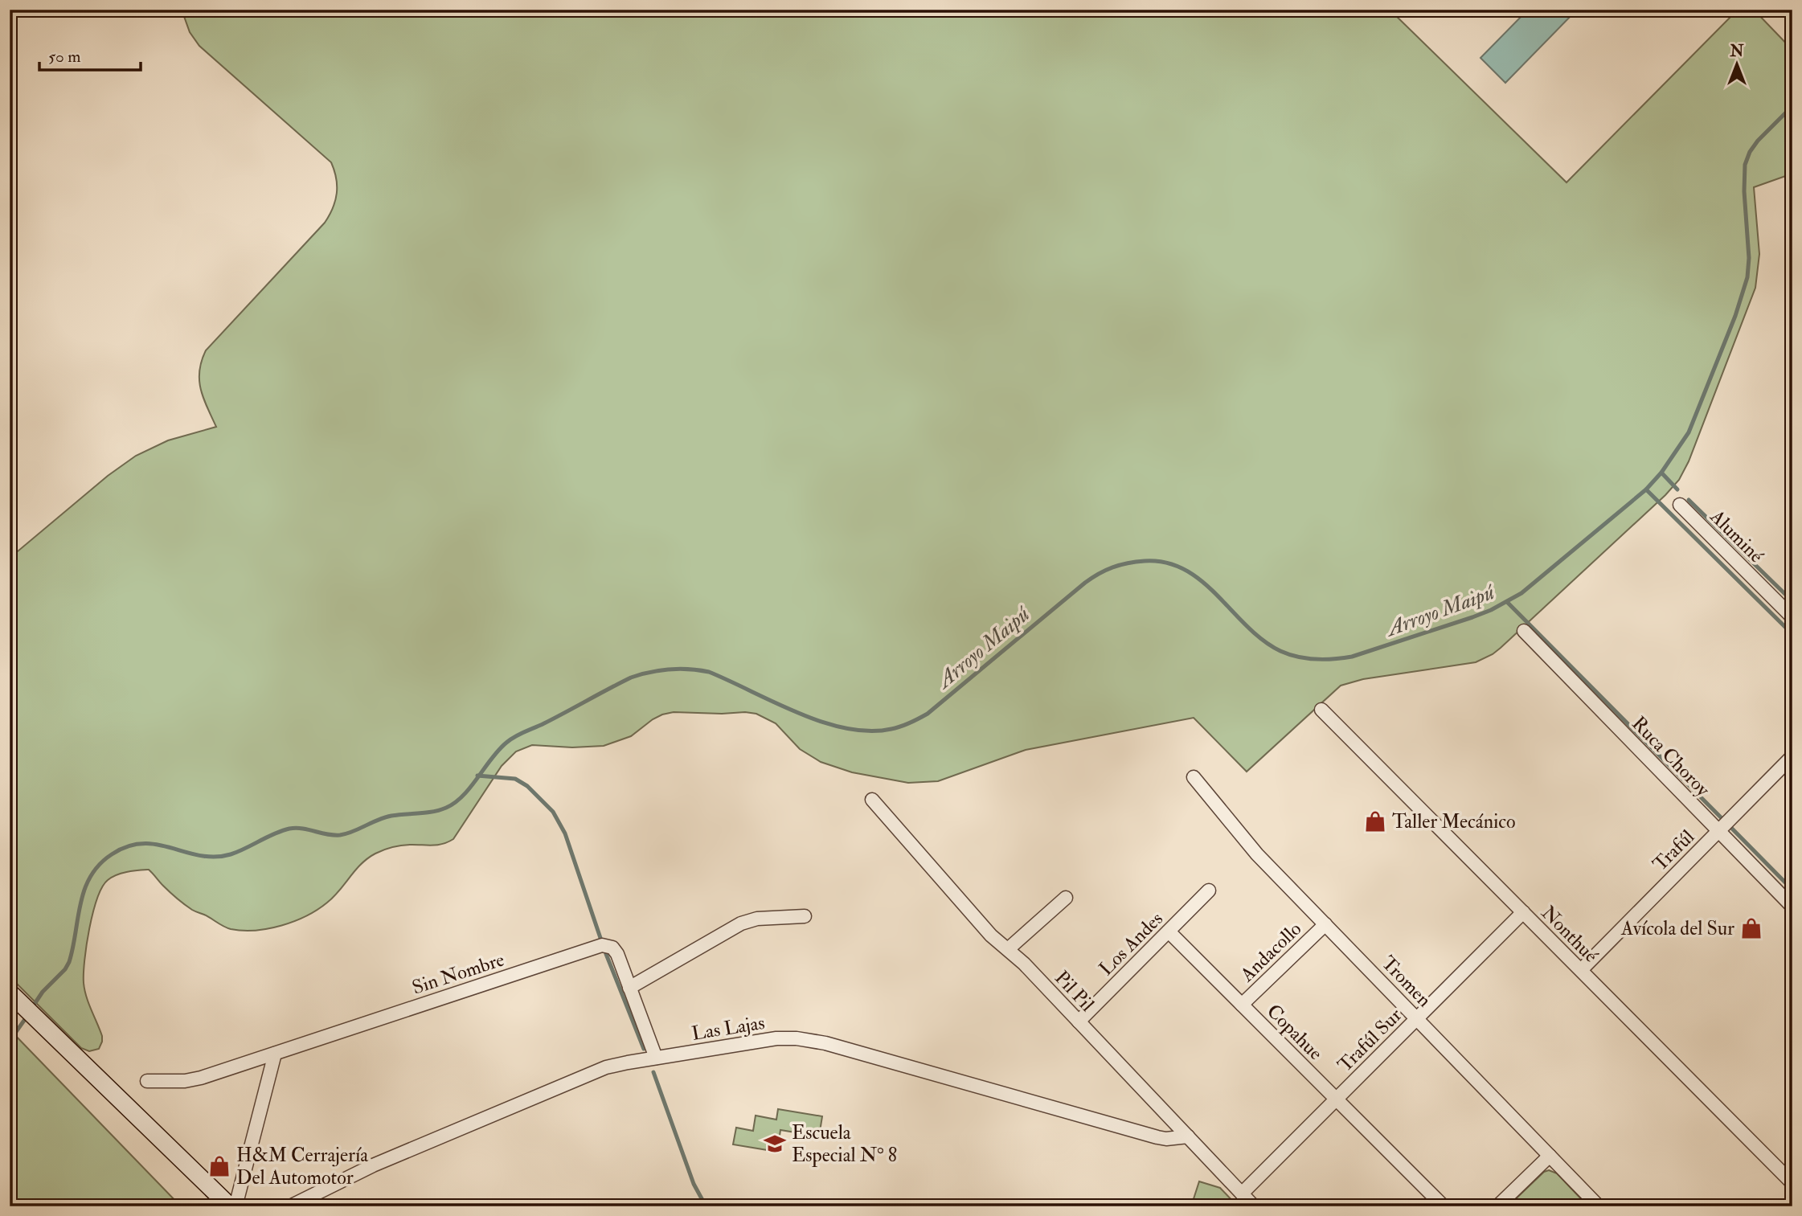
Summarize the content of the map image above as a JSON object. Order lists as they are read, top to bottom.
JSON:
{
  "streets": {
    "street": [
      "Aluminé",
      "Ruca Choroy",
      "Trafúl",
      "Nonthué",
      "Los Andes",
      "Andacollo",
      "Sin Nombre",
      "Tromen",
      "Pil Pil",
      "Las Lajas",
      "Copahue",
      "Trafúl Sur"
    ]
  },
  "crossings": [
    ["Ruca Choroy", "Trafúl"],
    ["Trafúl", "Nonthué"],
    ["Nonthué", "Trafúl Sur"],
    ["Los Andes", "Pil Pil"],
    ["Los Andes", "Copahue"],
    ["Andacollo", "Tromen"],
    ["Andacollo", "Copahue"],
    ["Sin Nombre", "Las Lajas"],
    ["Tromen", "Trafúl Sur"],
    ["Pil Pil", "Las Lajas"],
    ["Pil Pil", "Trafúl Sur"],
    ["Copahue", "Trafúl Sur"]
  ],
  "water": ["Arroyo Maipú"],
  "places": {
    "shop": ["Taller Mecánico", "Avícola del Sur", "H&M Cerrajería Del Automotor"],
    "school or university": ["Escuela Especial N° 8"]
  },
  "scale_bar": "50 m",
  "north": "top"
}
